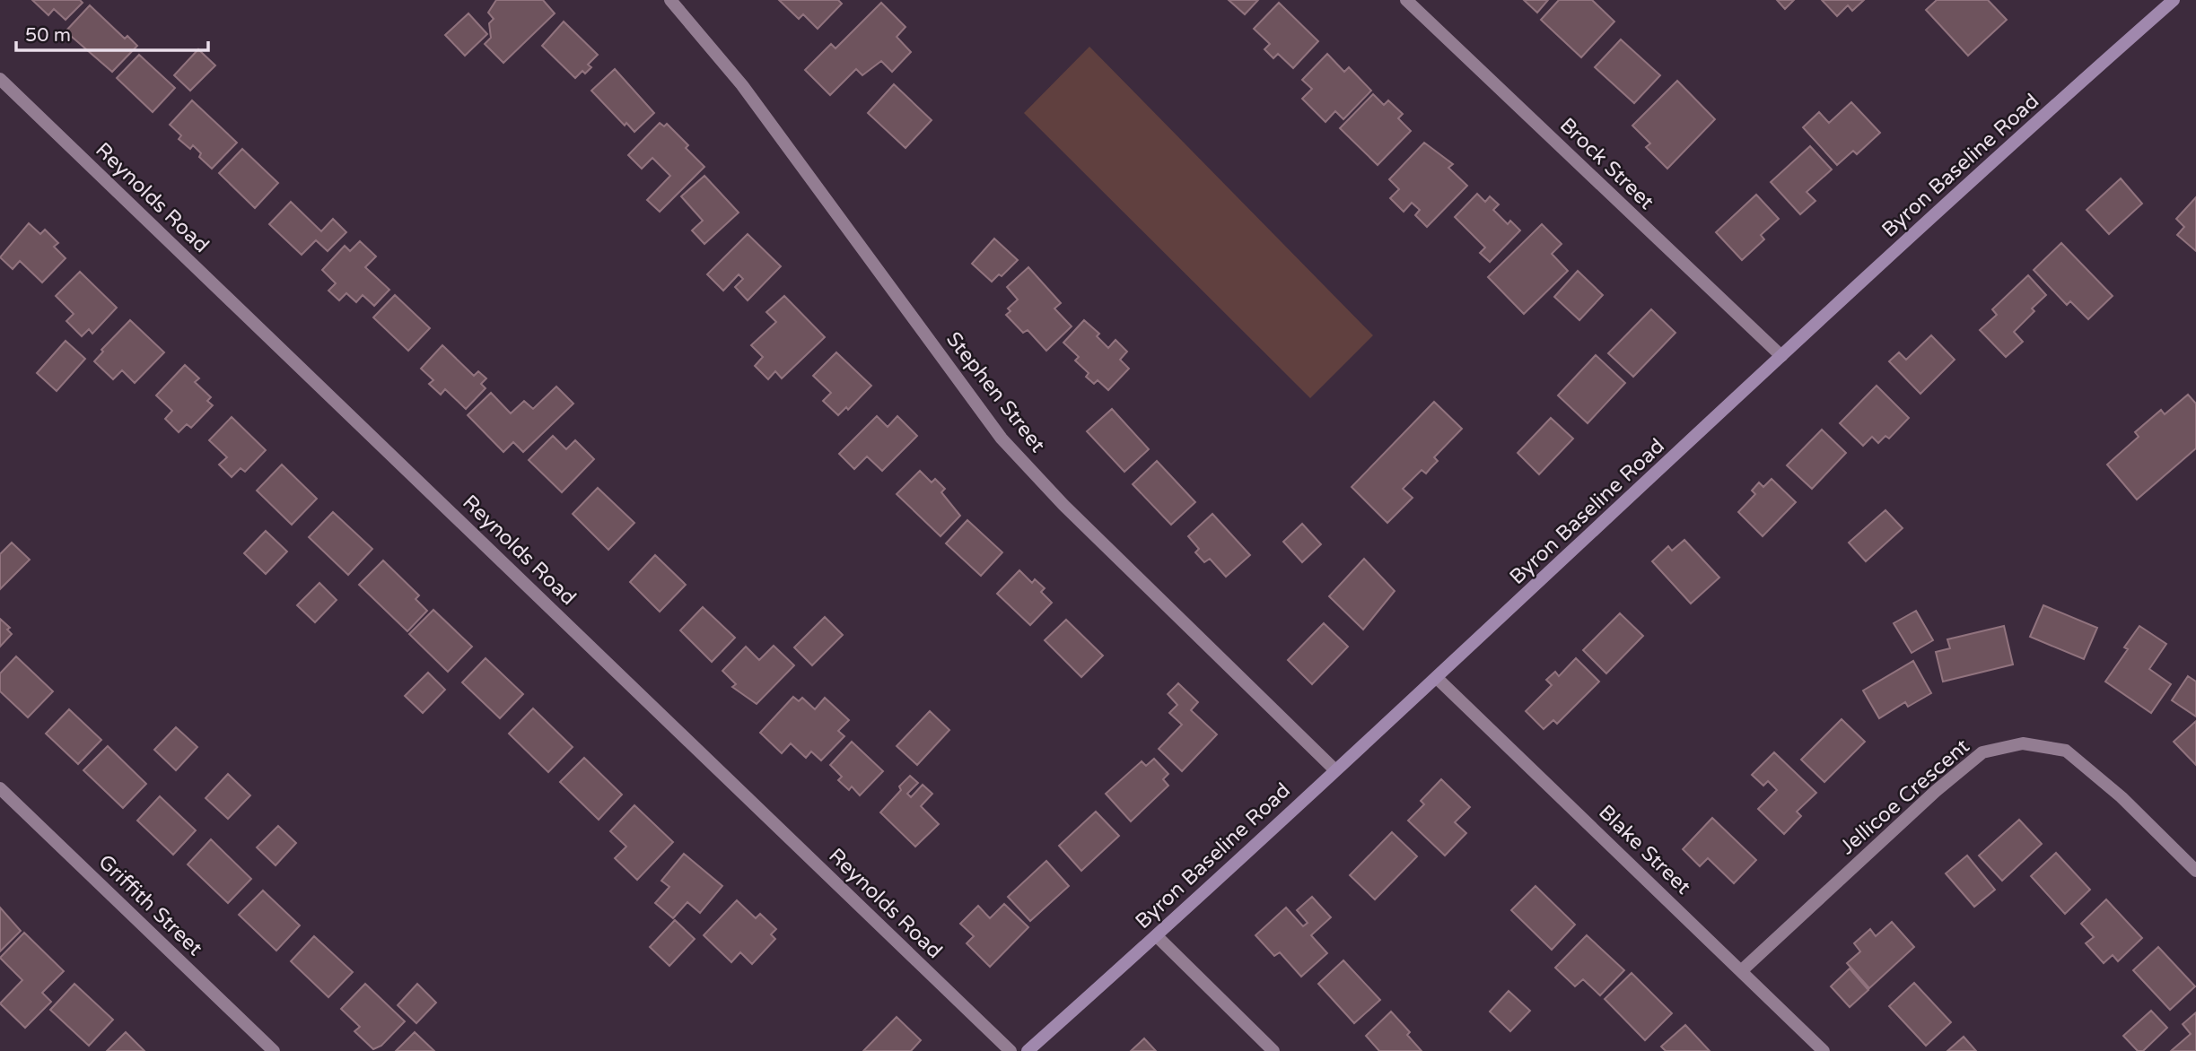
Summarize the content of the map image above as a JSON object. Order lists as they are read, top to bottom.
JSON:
{
  "streets": {
    "main road": ["Byron Baseline Road"],
    "street": [
      "Brock Street",
      "Reynolds Road",
      "Stephen Street",
      "Jellicoe Crescent",
      "Blake Street",
      "Griffith Street"
    ]
  },
  "crossings": [
    ["Brock Street", "Byron Baseline Road"],
    ["Byron Baseline Road", "Stephen Street"],
    ["Byron Baseline Road", "Blake Street"],
    ["Jellicoe Crescent", "Blake Street"]
  ],
  "scale_bar": "50 m"
}
